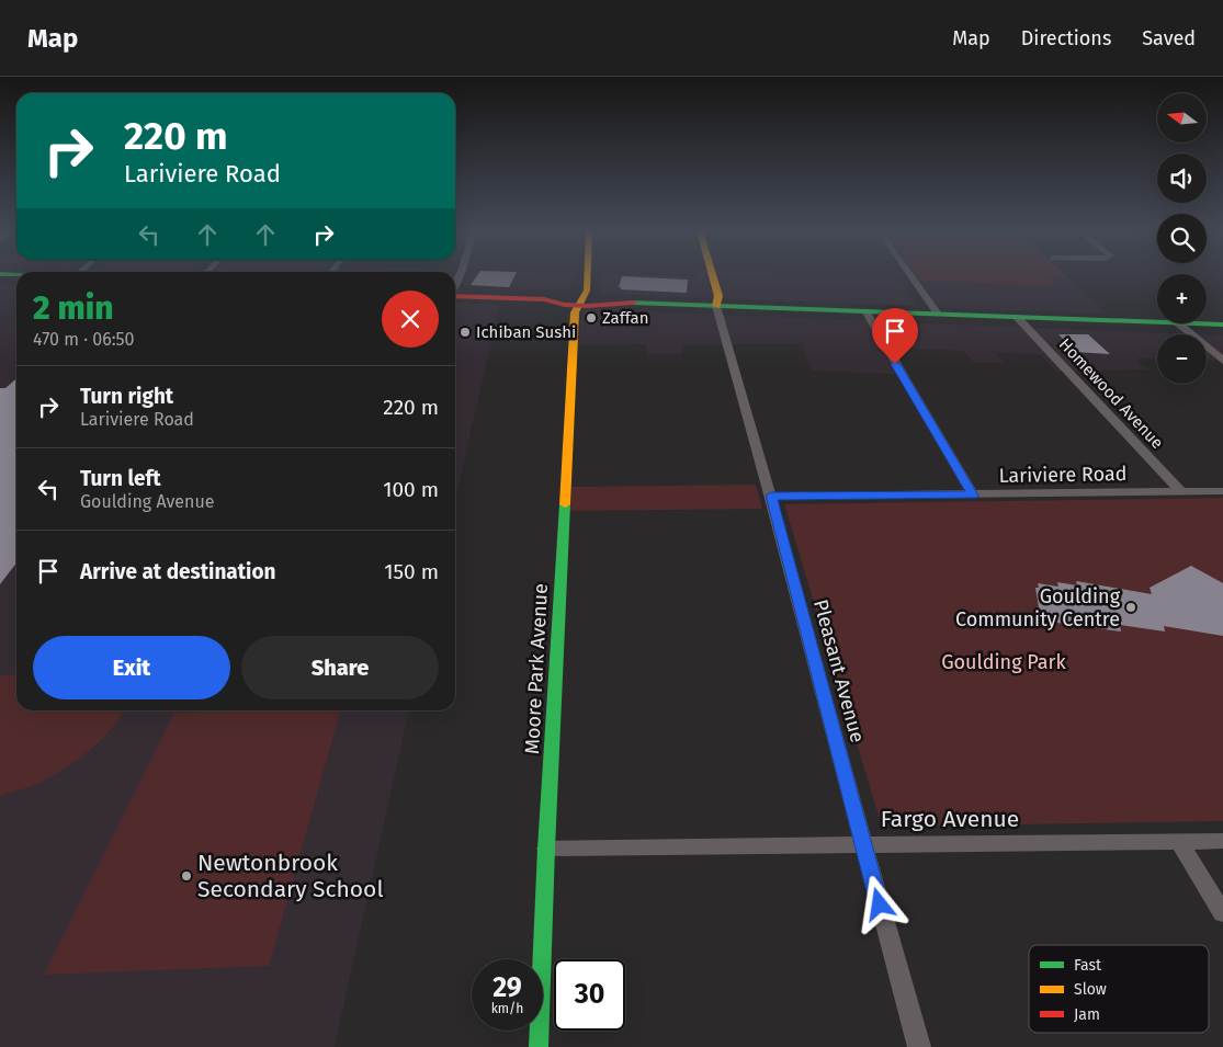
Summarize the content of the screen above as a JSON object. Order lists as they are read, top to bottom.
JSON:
{
  "streets": {
    "street": [
      "Homewood Avenue",
      "Lariviere Road",
      "Moore Park Avenue",
      "Pleasant Avenue",
      "Fargo Avenue"
    ]
  },
  "crossings": [
    ["Homewood Avenue", "Lariviere Road"],
    ["Lariviere Road", "Pleasant Avenue"],
    ["Moore Park Avenue", "Fargo Avenue"],
    ["Pleasant Avenue", "Fargo Avenue"]
  ],
  "parks": ["Goulding Park"],
  "places": [
    "Zaffan",
    "Ichiban Sushi",
    "Goulding Community Centre",
    "Newtonbrook Secondary School"
  ],
  "legend": ["Fast", "Slow", "Jam"],
  "north": "left",
  "page": {
    "header": "Map",
    "nav": ["Map", "Directions", "Saved"],
    "map_buttons": ["+", "−"],
    "turn": ["220 m", "Lariviere Road"],
    "heading": ["2 min", "470 m · 06:50"],
    "list": [
      {
        "name": "Turn right",
        "note": "Lariviere Road",
        "value": "220 m"
      },
      {
        "name": "Turn left",
        "note": "Goulding Avenue",
        "value": "100 m"
      },
      {
        "name": "Arrive at destination",
        "value": "150 m"
      }
    ],
    "buttons": ["Exit", "Share"],
    "speed": "29 km/h",
    "limit": "30"
  }
}
